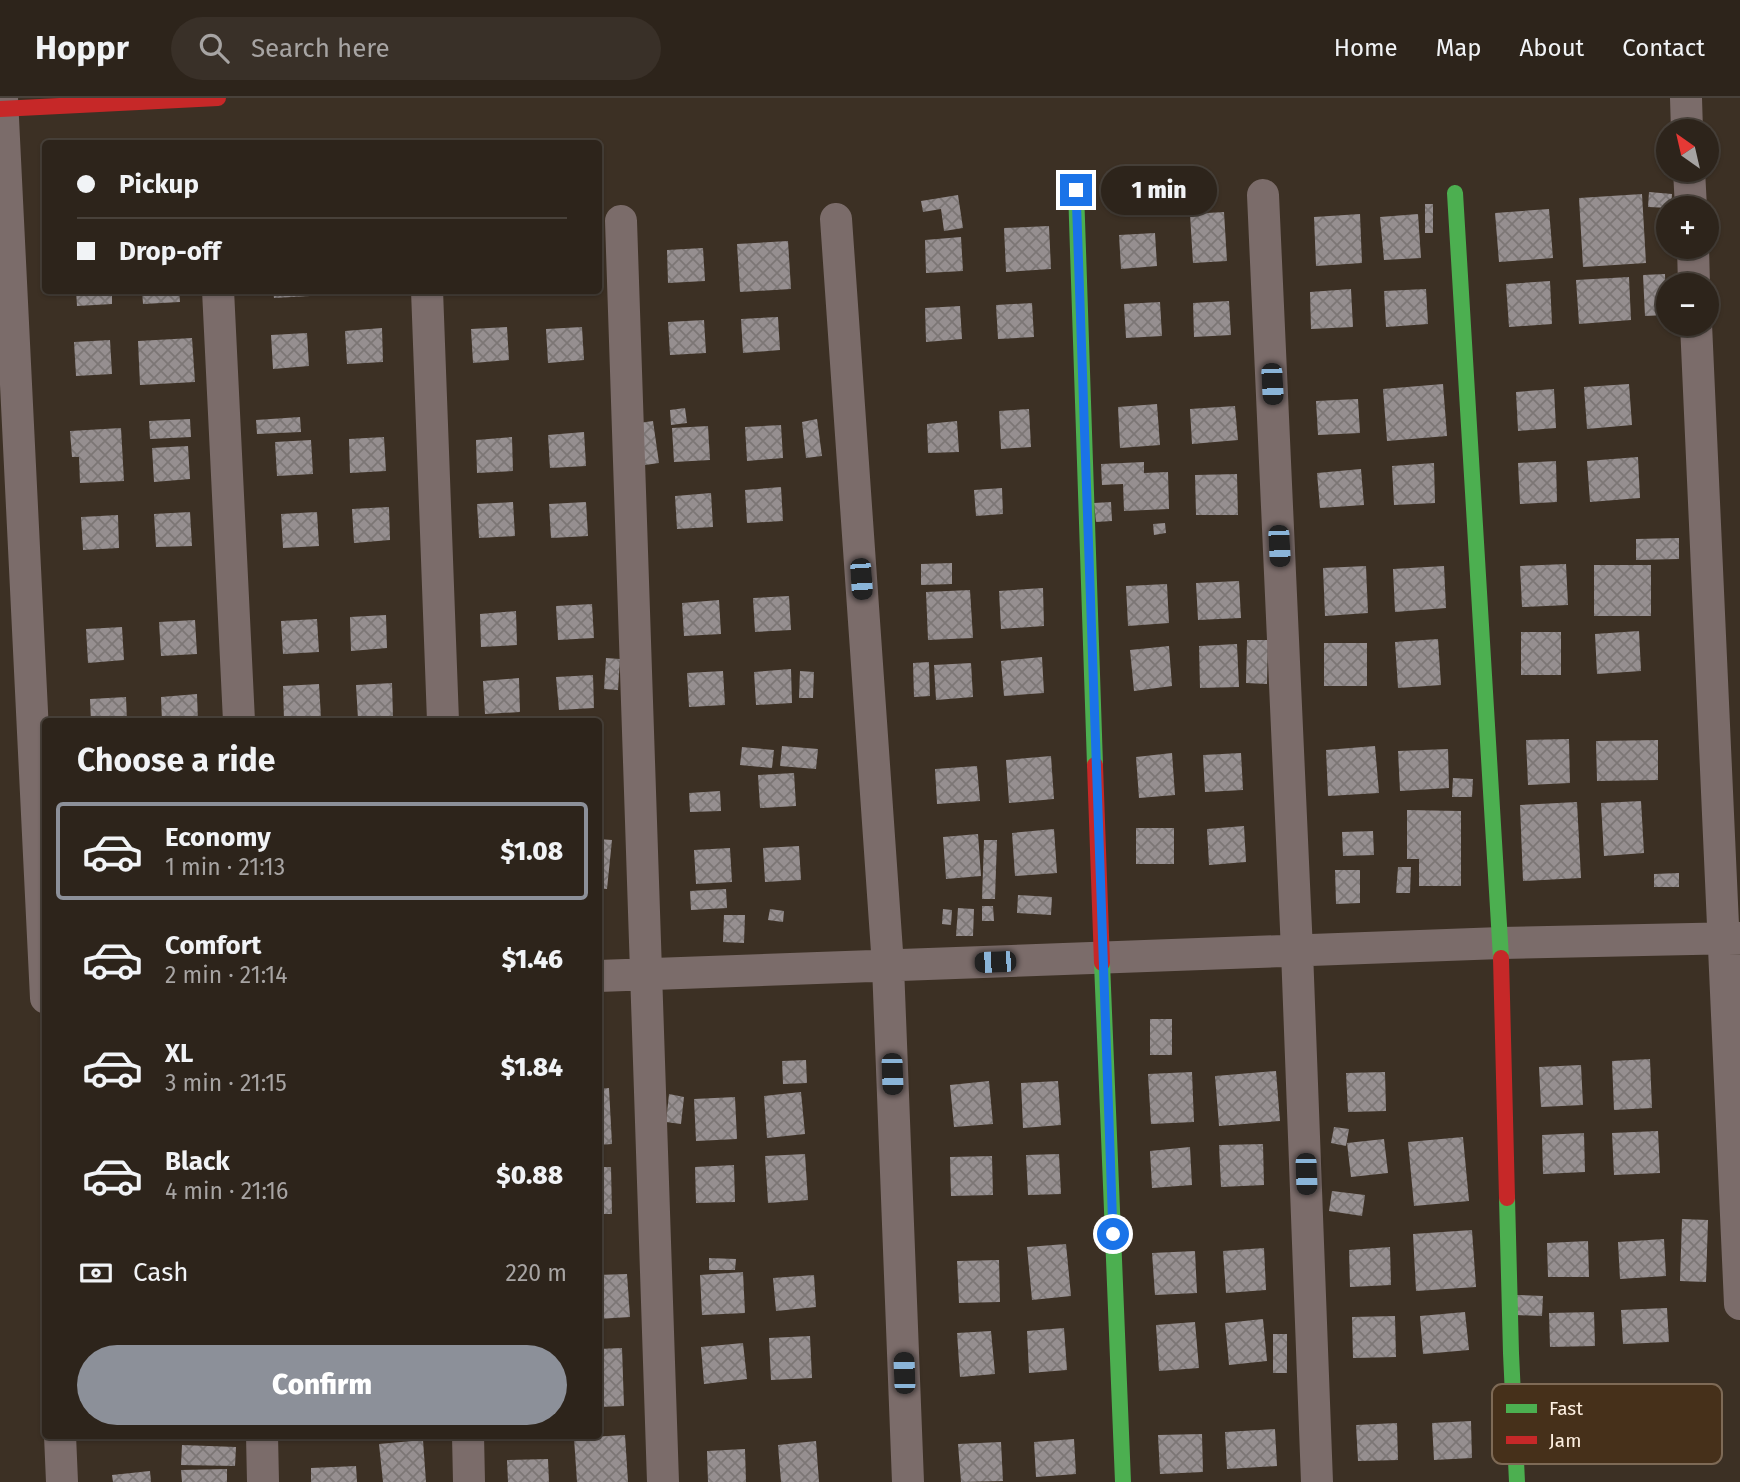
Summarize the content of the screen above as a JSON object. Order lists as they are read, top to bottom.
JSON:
{
  "legend": ["Fast", "Jam"],
  "north": "top left",
  "page": {
    "header": "Hoppr",
    "search": "Search here",
    "nav": [
      "Home",
      "Map",
      "About",
      "Contact"
    ],
    "map_buttons": ["+", "−"],
    "banner": ["Pickup", "Drop-off"],
    "bubble": "1 min",
    "heading": "Choose a ride",
    "list": [
      {
        "name": "Economy",
        "note": "1 min · 21:13",
        "value": "$1.08"
      },
      {
        "name": "Comfort",
        "note": "2 min · 21:14",
        "value": "$1.46"
      },
      {
        "name": "XL",
        "note": "3 min · 21:15",
        "value": "$1.84"
      },
      {
        "name": "Black",
        "note": "4 min · 21:16",
        "value": "$0.88"
      }
    ],
    "pay": ["Cash", "220 m"],
    "buttons": "Confirm"
  }
}
